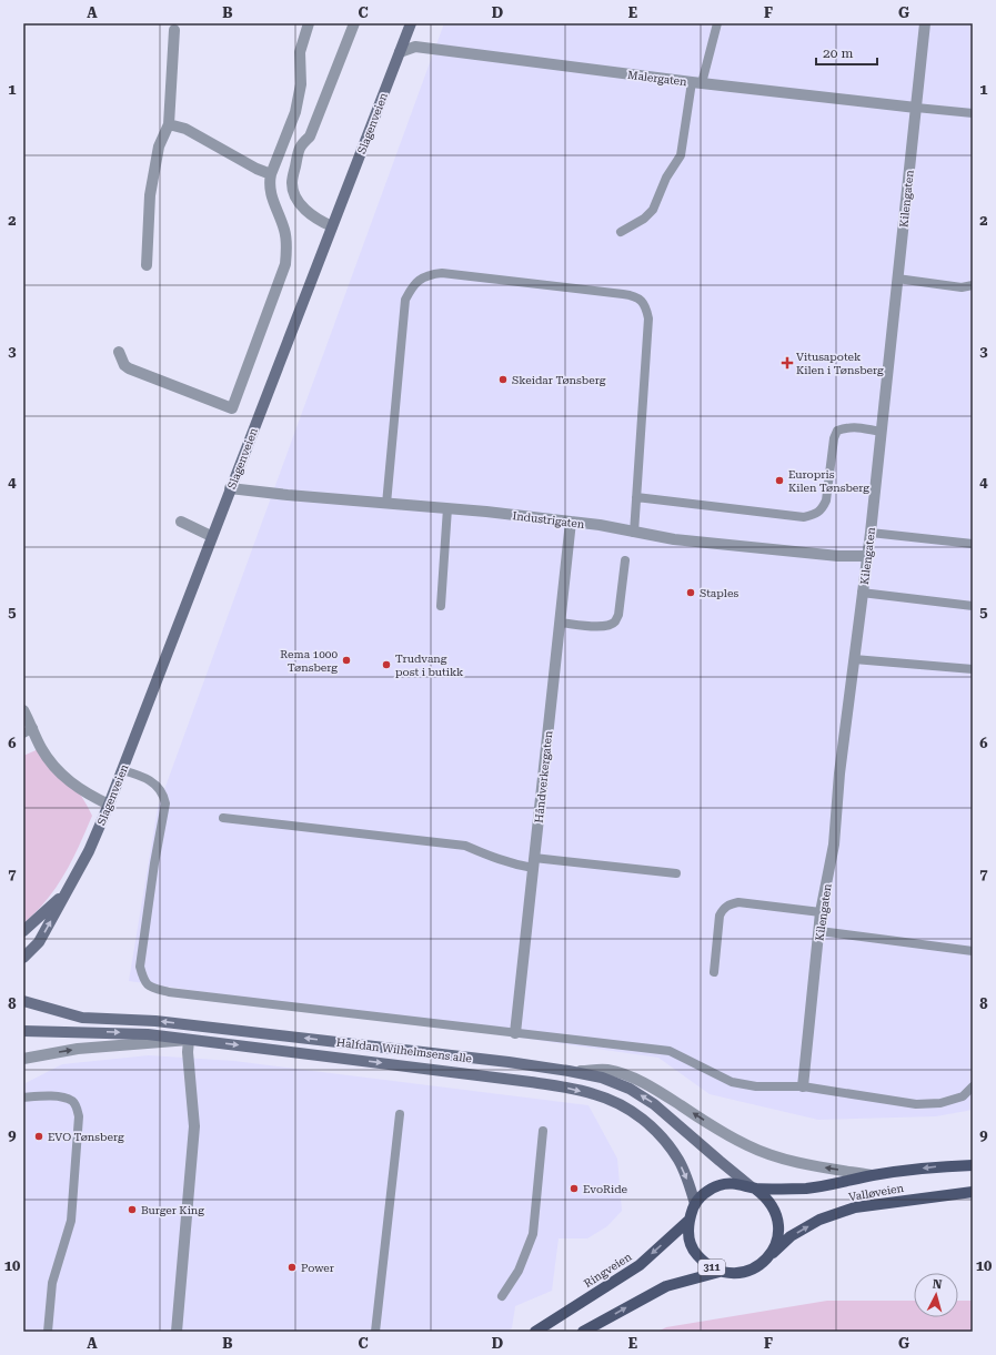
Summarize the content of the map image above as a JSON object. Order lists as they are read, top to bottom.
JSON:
{
  "streets": {
    "main road": [
      "Slagenveien",
      "Halfdan Wilhelmsens alle",
      "Valløveien",
      "311",
      "Ringveien"
    ],
    "street": [
      "Malergaten",
      "Kilengaten",
      "Industrigaten",
      "Håndverkergaten"
    ]
  },
  "crossings": [
    ["Malergaten", "Slagenveien"],
    ["Malergaten", "Kilengaten"],
    ["Slagenveien", "Industrigaten"],
    ["Kilengaten", "Industrigaten"],
    ["Industrigaten", "Håndverkergaten"],
    ["Halfdan Wilhelmsens alle", "Valløveien"],
    ["Halfdan Wilhelmsens alle", "311"],
    ["Halfdan Wilhelmsens alle", "Ringveien"],
    ["Valløveien", "311"],
    ["Valløveien", "Ringveien"],
    ["311", "Ringveien"]
  ],
  "one_way": ["Valløveien"],
  "places": {
    "health": ["Vitusapotek Kilen i Tønsberg"],
    "other": [
      "Skeidar Tønsberg",
      "Europris Kilen Tønsberg",
      "Staples",
      "Rema 1000 Tønsberg",
      "Trudvang post i butikk",
      "EVO Tønsberg",
      "EvoRide",
      "Burger King",
      "Power"
    ]
  },
  "scale_bar": "20 m",
  "north": "top",
  "grid": {
    "columns": [
      "A",
      "B",
      "C",
      "D",
      "E",
      "F",
      "G"
    ],
    "rows": [
      "1",
      "2",
      "3",
      "4",
      "5",
      "6",
      "7",
      "8",
      "9",
      "10"
    ]
  }
}
